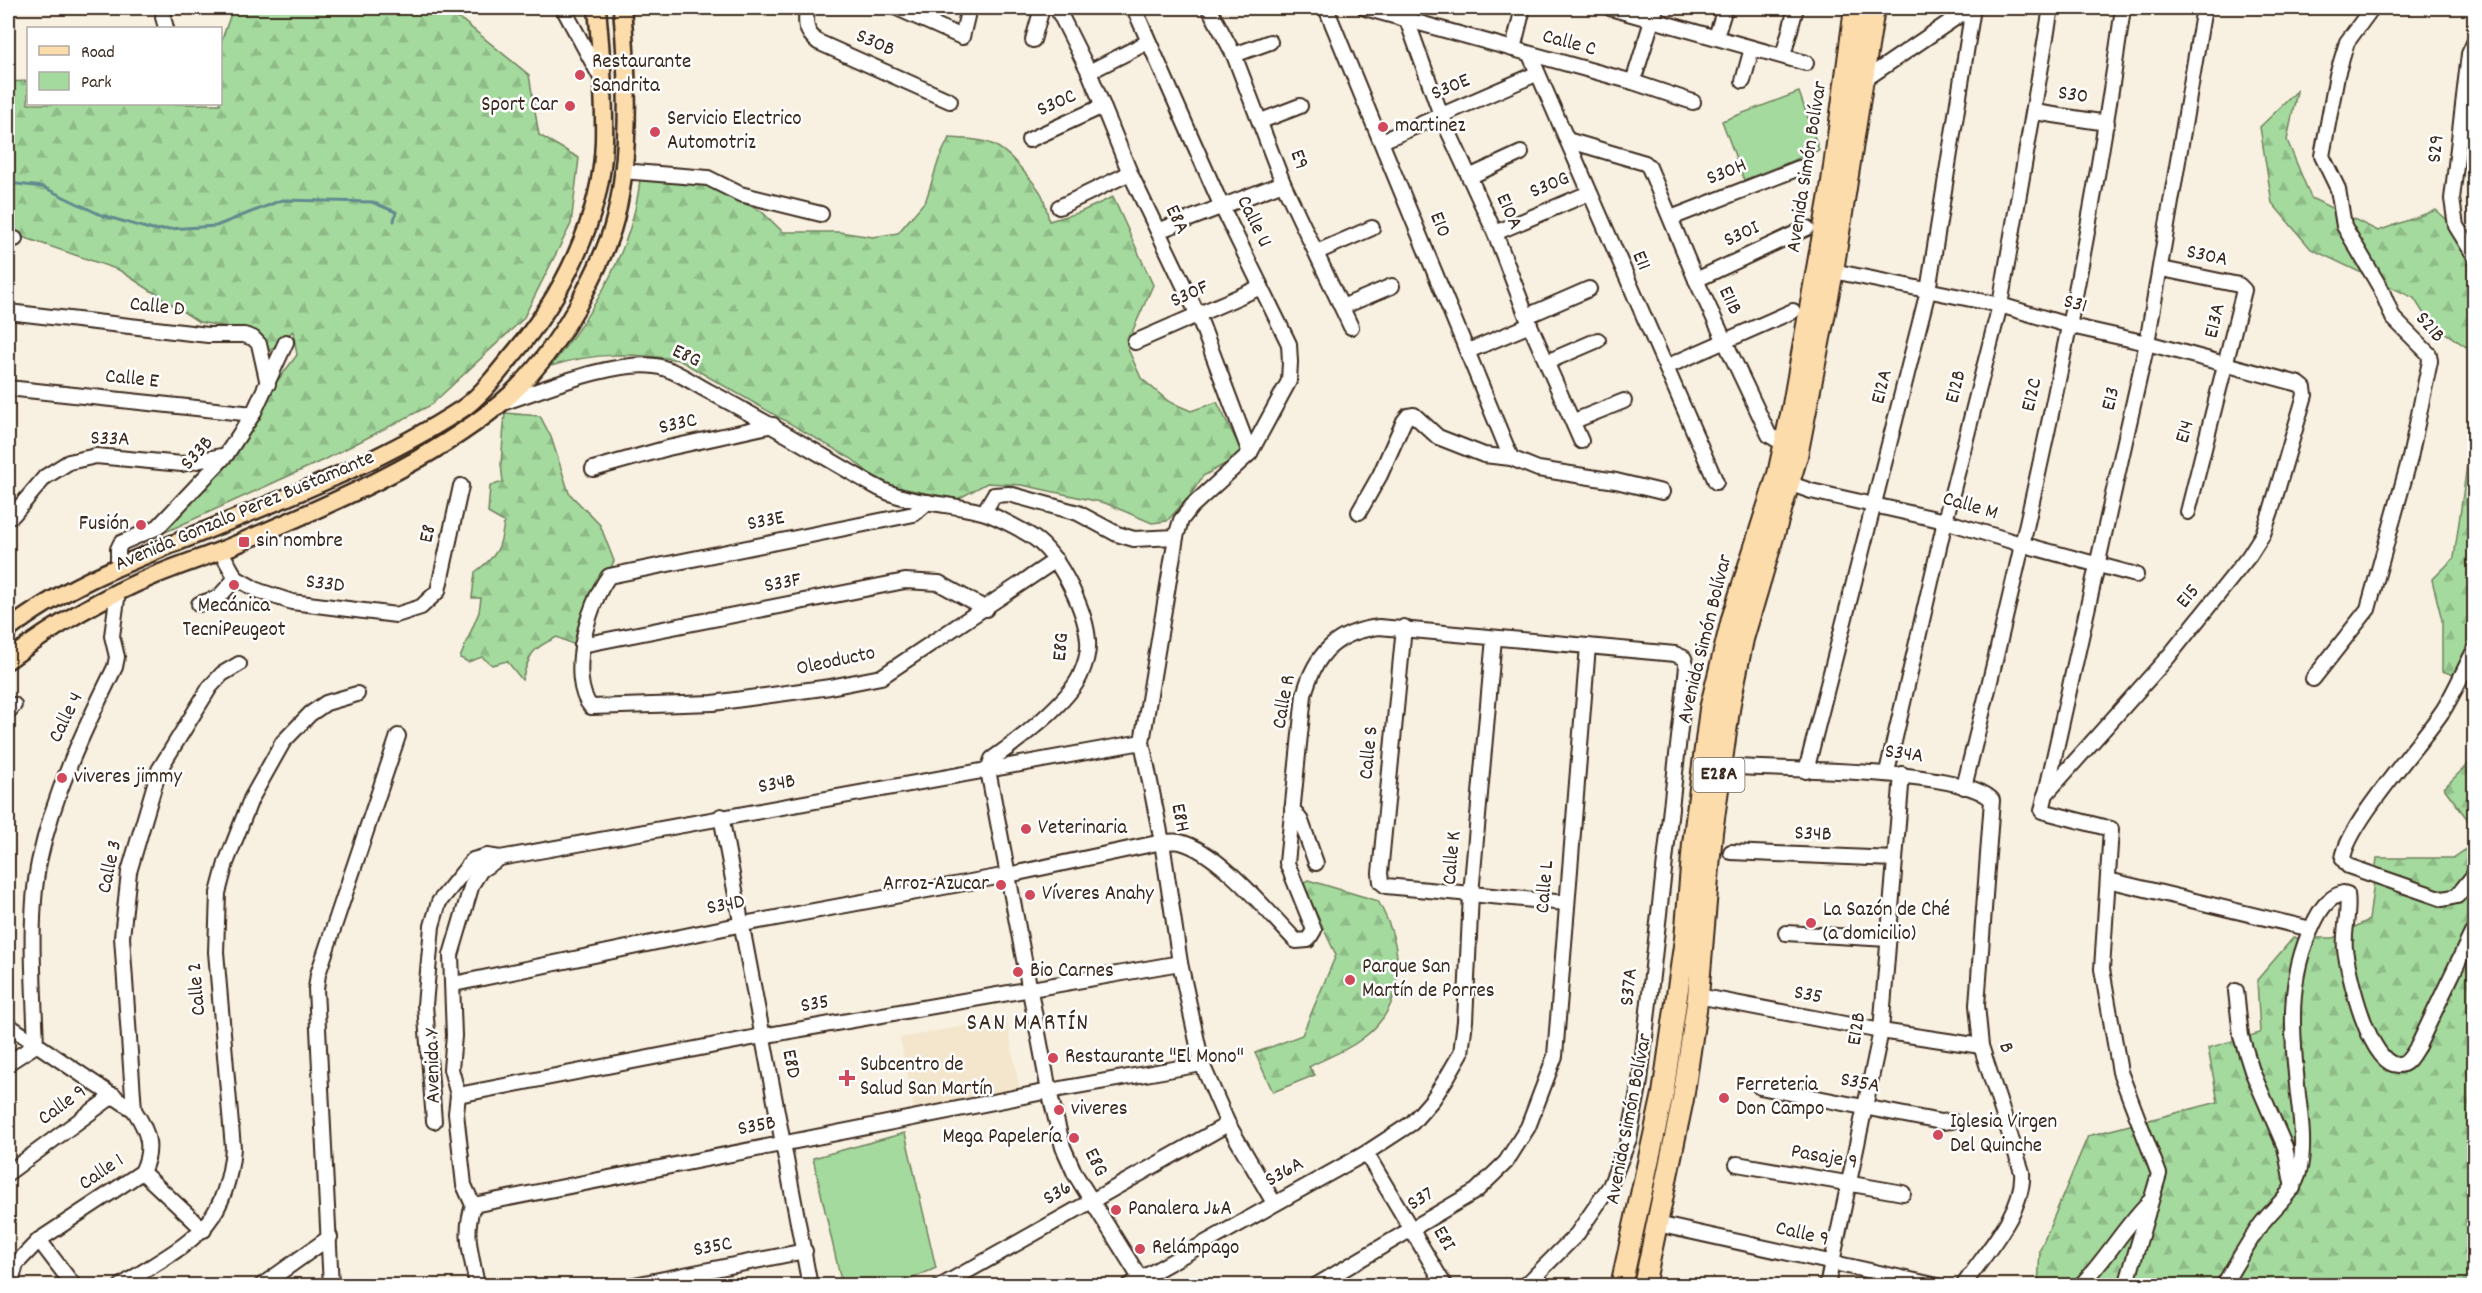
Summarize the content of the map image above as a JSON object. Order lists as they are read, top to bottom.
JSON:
{
  "streets": {
    "highway": ["Avenida Simón Bolívar", "E28A"],
    "main road": ["Avenida Gonzalo Perez Bustamante"],
    "street": [
      "S30B",
      "Calle C",
      "S30E",
      "S30",
      "S30C",
      "S29",
      "E9",
      "S30H",
      "S30G",
      "E10A",
      "E8A",
      "Calle U",
      "E10",
      "S30I",
      "S30A",
      "E11",
      "S30F",
      "E11B",
      "S31",
      "Calle D",
      "E13A",
      "S21B",
      "E8G",
      "Calle E",
      "E12A",
      "E12B",
      "E12C",
      "E13",
      "S33C",
      "E14",
      "S33A",
      "S33B",
      "Calle M",
      "S33E",
      "E8",
      "S33F",
      "S33D",
      "E15",
      "Oleoducto",
      "Calle R",
      "Calle 4",
      "Calle S",
      "S34A",
      "S34B",
      "E8H",
      "Calle K",
      "Calle 3",
      "Calle L",
      "S34D",
      "S37A",
      "Calle 2",
      "S35",
      "B",
      "E8D",
      "Avenida Y",
      "S35A",
      "Calle 9",
      "S35B",
      "Pasaje 9",
      "Calle 1",
      "S36A",
      "S36",
      "S37",
      "E8I",
      "S35C"
    ]
  },
  "crossings": [
    ["Calle C", "E10A"],
    ["Calle C", "E11"],
    ["S30E", "E10A"],
    ["S30E", "E10"],
    ["S30E", "E11"],
    ["S30", "E12B"],
    ["S30", "E12C"],
    ["S30C", "E8A"],
    ["Avenida Simón Bolívar", "E11B"],
    ["Avenida Simón Bolívar", "S31"],
    ["Avenida Simón Bolívar", "Calle M"],
    ["Avenida Simón Bolívar", "S35"],
    ["Avenida Simón Bolívar", "Calle 9"],
    ["S30H", "E11B"],
    ["S30G", "E10A"],
    ["S30G", "E11"],
    ["E8A", "Calle U"],
    ["E8A", "S30F"],
    ["E8A", "E8H"],
    ["Calle U", "S30F"],
    ["Calle U", "E8H"],
    ["S30I", "E11B"],
    ["S30A", "E13A"],
    ["S30A", "E13"],
    ["E11", "E11B"],
    ["S31", "E13A"],
    ["S31", "E12A"],
    ["S31", "E12B"],
    ["S31", "E12C"],
    ["S31", "E13"],
    ["S31", "E14"],
    ["S31", "E15"],
    ["Calle D", "S33B"],
    ["E13A", "E14"],
    ["E8G", "S33C"],
    ["E8G", "Avenida Gonzalo Perez Bustamante"],
    ["E8G", "S33E"],
    ["E8G", "Oleoducto"],
    ["E8G", "S34B"],
    ["E8G", "S34D"],
    ["E8G", "S35"],
    ["E8G", "S35B"],
    ["E8G", "S36A"],
    ["E8G", "S36"],
    ["Calle E", "S33B"],
    ["E12A", "Calle M"],
    ["E12A", "S34A"],
    ["E12B", "Calle M"],
    ["E12B", "S34A"],
    ["E12B", "S34B"],
    ["E12B", "S35"],
    ["E12B", "S35A"],
    ["E12B", "Calle 9"],
    ["E12B", "Pasaje 9"],
    ["E12C", "Calle M"],
    ["E12C", "S34A"],
    ["E13", "Calle M"],
    ["E13", "E15"],
    ["S33A", "S33B"],
    ["S33B", "Avenida Gonzalo Perez Bustamante"],
    ["Avenida Gonzalo Perez Bustamante", "Calle 4"],
    ["S33E", "S33F"],
    ["S33E", "Oleoducto"],
    ["E8", "S33D"],
    ["S33F", "Oleoducto"],
    ["Calle R", "Calle S"],
    ["Calle R", "E8H"],
    ["Calle R", "Calle K"],
    ["Calle R", "Calle L"],
    ["Calle R", "S37A"],
    ["Calle 4", "Calle 1"],
    ["Calle S", "Calle K"],
    ["S34A", "B"],
    ["S34B", "E8H"],
    ["S34B", "E8D"],
    ["S34B", "Avenida Y"],
    ["E8H", "S35"],
    ["E8H", "S35B"],
    ["E8H", "S36A"],
    ["E8H", "S36"],
    ["Calle K", "S36A"],
    ["Calle 3", "Calle 1"],
    ["Calle L", "S37"],
    ["S34D", "E8D"],
    ["S34D", "Avenida Y"],
    ["S35", "B"],
    ["S35", "E8D"],
    ["S35", "Avenida Y"],
    ["E8D", "S35B"],
    ["E8D", "S35C"],
    ["Avenida Y", "S35B"],
    ["Calle 9", "Calle 1"],
    ["S36A", "E8I"],
    ["S37", "E8I"]
  ],
  "districts": ["SAN MARTÍN"],
  "places": {
    "other": [
      "Restaurante Sandrita",
      "Sport Car",
      "martinez",
      "Servicio Electrico Automotriz",
      "Fusión",
      "Mecánica TecniPeugeot",
      "viveres jimmy",
      "Veterinaria",
      "Arroz-Azucar",
      "Víveres Anahy",
      "La Sazón de Ché (a domicilio)",
      "Bio Carnes",
      "Parque San Martín de Porres",
      "Restaurante \"El Mono\"",
      "Ferreteria Don Campo",
      "viveres",
      "Iglesia Virgen Del Quinche",
      "Mega Papelería",
      "Panalera J&A",
      "Relámpago"
    ],
    "transit": ["sin nombre"],
    "health": ["Subcentro de Salud San Martín"]
  },
  "legend": ["Road", "Park"]
}
